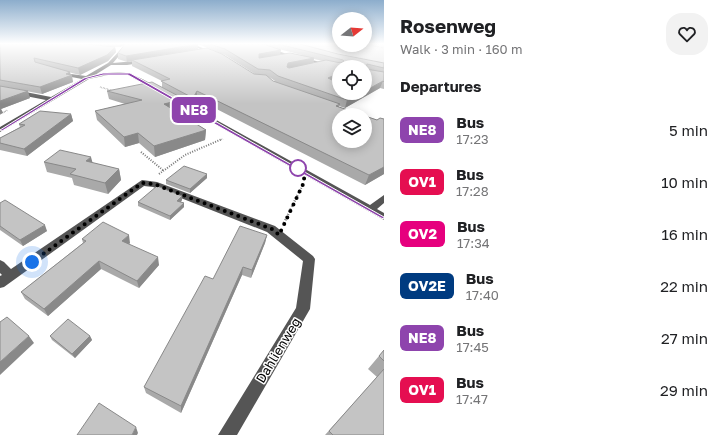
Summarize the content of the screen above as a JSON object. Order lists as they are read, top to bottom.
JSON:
{
  "streets": {
    "street": ["Dahlienweg"]
  },
  "lines": ["bus line NE8"],
  "north": "right",
  "page": {
    "on_map": "NE8",
    "heading": [
      ["Rosenweg", "Walk · 3 min · 160 m"],
      "Departures"
    ],
    "list": [
      {
        "mark": "NE8",
        "name": "Bus",
        "note": "17:23",
        "value": "5 min"
      },
      {
        "mark": "OV1",
        "name": "Bus",
        "note": "17:28",
        "value": "10 min"
      },
      {
        "mark": "OV2",
        "name": "Bus",
        "note": "17:34",
        "value": "16 min"
      },
      {
        "mark": "OV2E",
        "name": "Bus",
        "note": "17:40",
        "value": "22 min"
      },
      {
        "mark": "NE8",
        "name": "Bus",
        "note": "17:45",
        "value": "27 min"
      },
      {
        "mark": "OV1",
        "name": "Bus",
        "note": "17:47",
        "value": "29 min"
      }
    ]
  }
}
